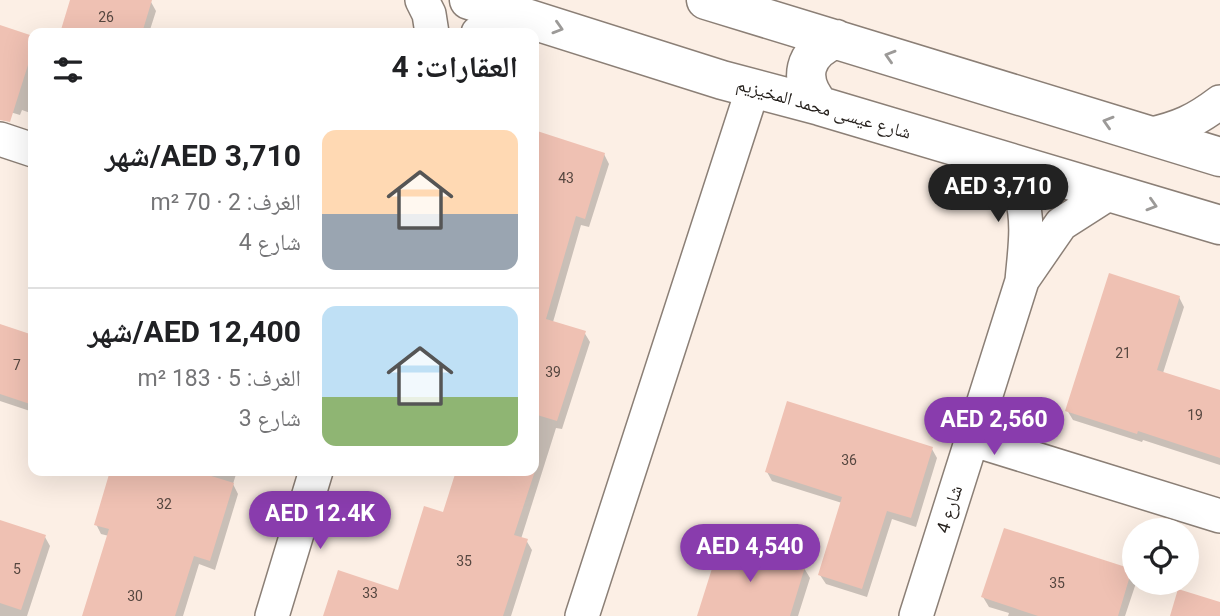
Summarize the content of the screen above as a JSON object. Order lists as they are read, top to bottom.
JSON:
{
  "streets": {
    "street": ["شارع عيسى محمد المخيزيم", "شارع 4"]
  },
  "crossings": [
    ["شارع عيسى محمد المخيزيم", "شارع 4"]
  ],
  "house_numbers": [
    "26",
    "43",
    "21",
    "7",
    "39",
    "19",
    "36",
    "32",
    "35",
    "5",
    "35",
    "33",
    "30"
  ],
  "page": {
    "heading": "العقارات: 4",
    "list": [
      {
        "name": "AED 3,710/شهر",
        "note": "الغرف: 2 · 70 m² · شارع 4"
      },
      {
        "name": "AED 12,400/شهر",
        "note": "الغرف: 5 · 183 m² · شارع 3"
      }
    ],
    "price": [
      "AED 3,710",
      "AED 2,560",
      "AED 12.4K",
      "AED 4,540"
    ]
  }
}
